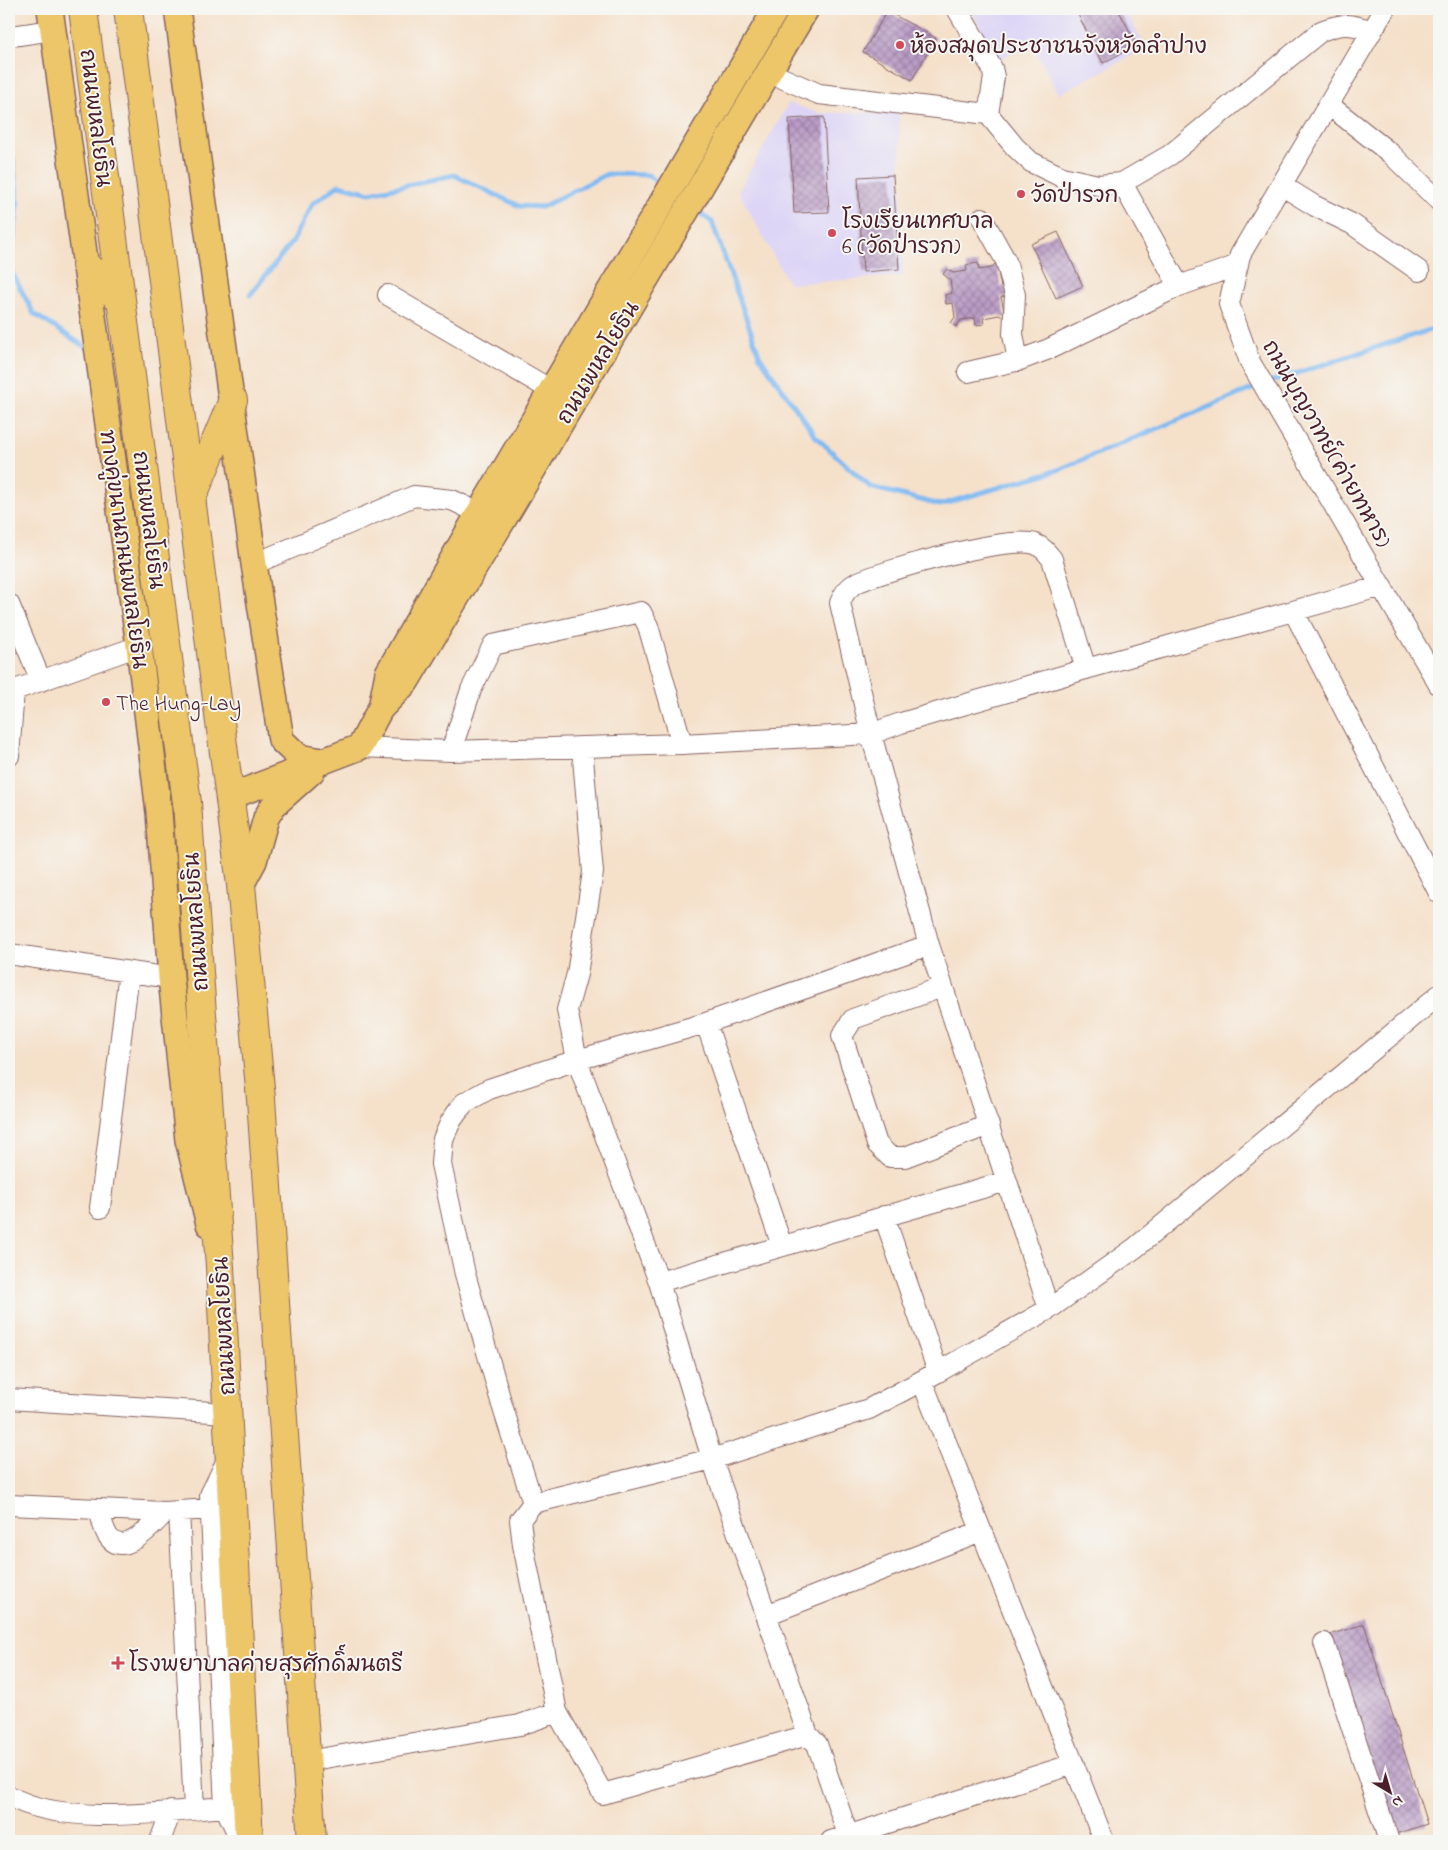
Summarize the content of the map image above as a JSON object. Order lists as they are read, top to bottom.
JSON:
{
  "streets": {
    "highway": ["ถนนพหลโยธิน"],
    "main road": ["ทางคู่ขนานถนนพหลโยธิน"],
    "street": ["ถนนบุญวาทย์(ค่ายทหาร)"]
  },
  "crossings": [
    ["ถนนพหลโยธิน", "ทางคู่ขนานถนนพหลโยธิน"]
  ],
  "places": {
    "other": [
      "ห้องสมุดประชาชนจังหวัดลำปาง",
      "วัดป่ารวก",
      "โรงเรียนเทศบาล 6 (วัดป่ารวก)",
      "The Hung-Lay"
    ],
    "health": ["โรงพยาบาลค่ายสุรศักดิ์มนตรี"]
  },
  "north": "bottom right"
}
